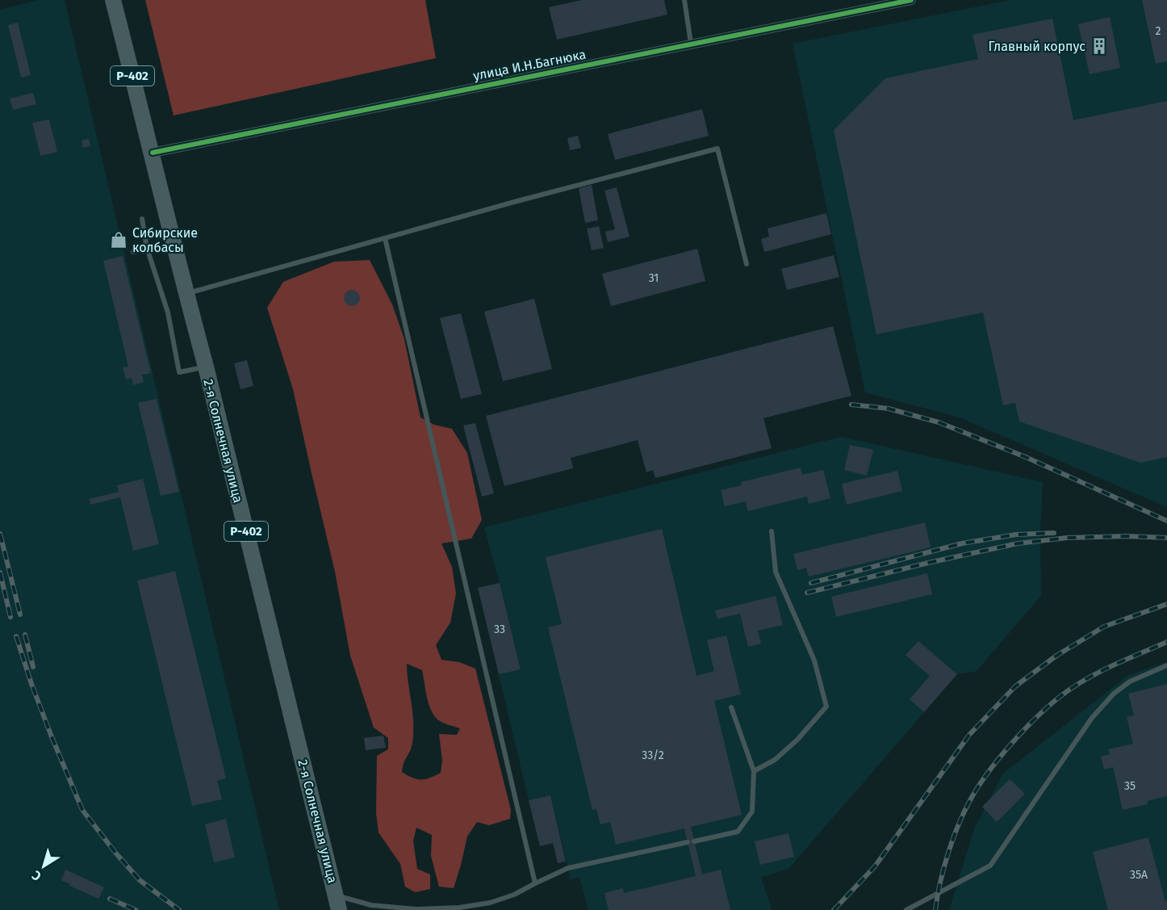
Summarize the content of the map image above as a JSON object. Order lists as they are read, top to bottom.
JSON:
{
  "streets": {
    "main road": ["Р-402", "2-я Солнечная улица"],
    "street": ["улица И.Н.Багнюка"]
  },
  "crossings": [
    ["улица И.Н.Багнюка", "2-я Солнечная улица"]
  ],
  "places": {
    "building": ["Главный корпус"],
    "shop": ["Сибирские колбасы"]
  },
  "house_numbers": [
    "2",
    "31",
    "33",
    "33/2",
    "35",
    "35А"
  ],
  "north": "bottom left"
}
